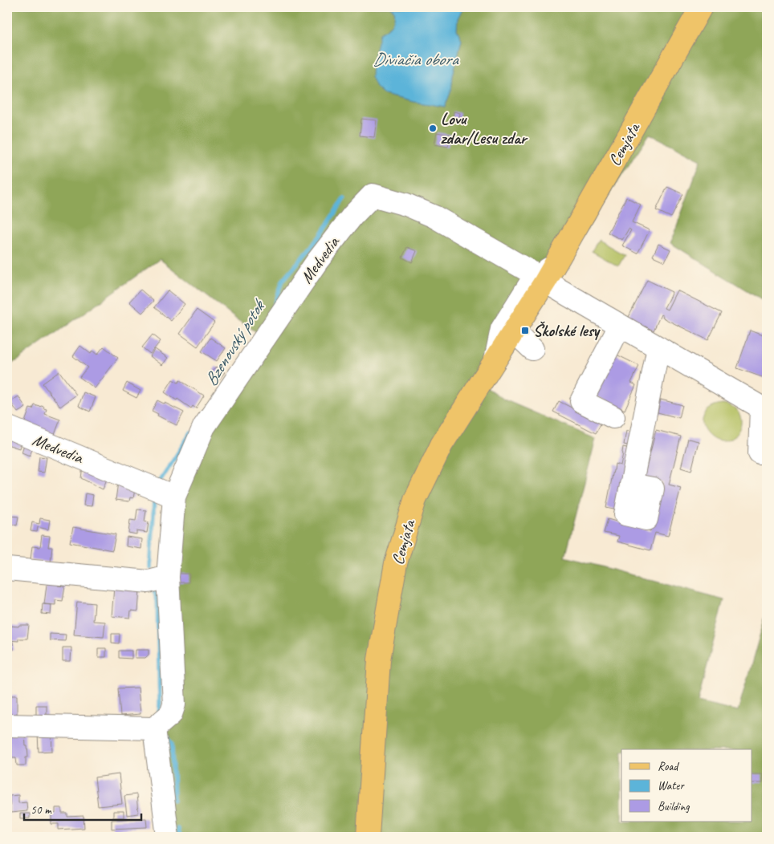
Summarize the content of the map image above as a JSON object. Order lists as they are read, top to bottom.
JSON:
{
  "streets": {
    "main road": ["Cemjata"],
    "street": ["Medvedia"]
  },
  "crossings": [
    ["Cemjata", "Medvedia"]
  ],
  "water": ["Diviačia obora", "Bzenovský potok"],
  "places": {
    "other": ["Lovu zdar/Lesu zdar"],
    "transit": ["Školské lesy"]
  },
  "legend": ["Road", "Water", "Building"],
  "scale_bar": "50 m"
}
